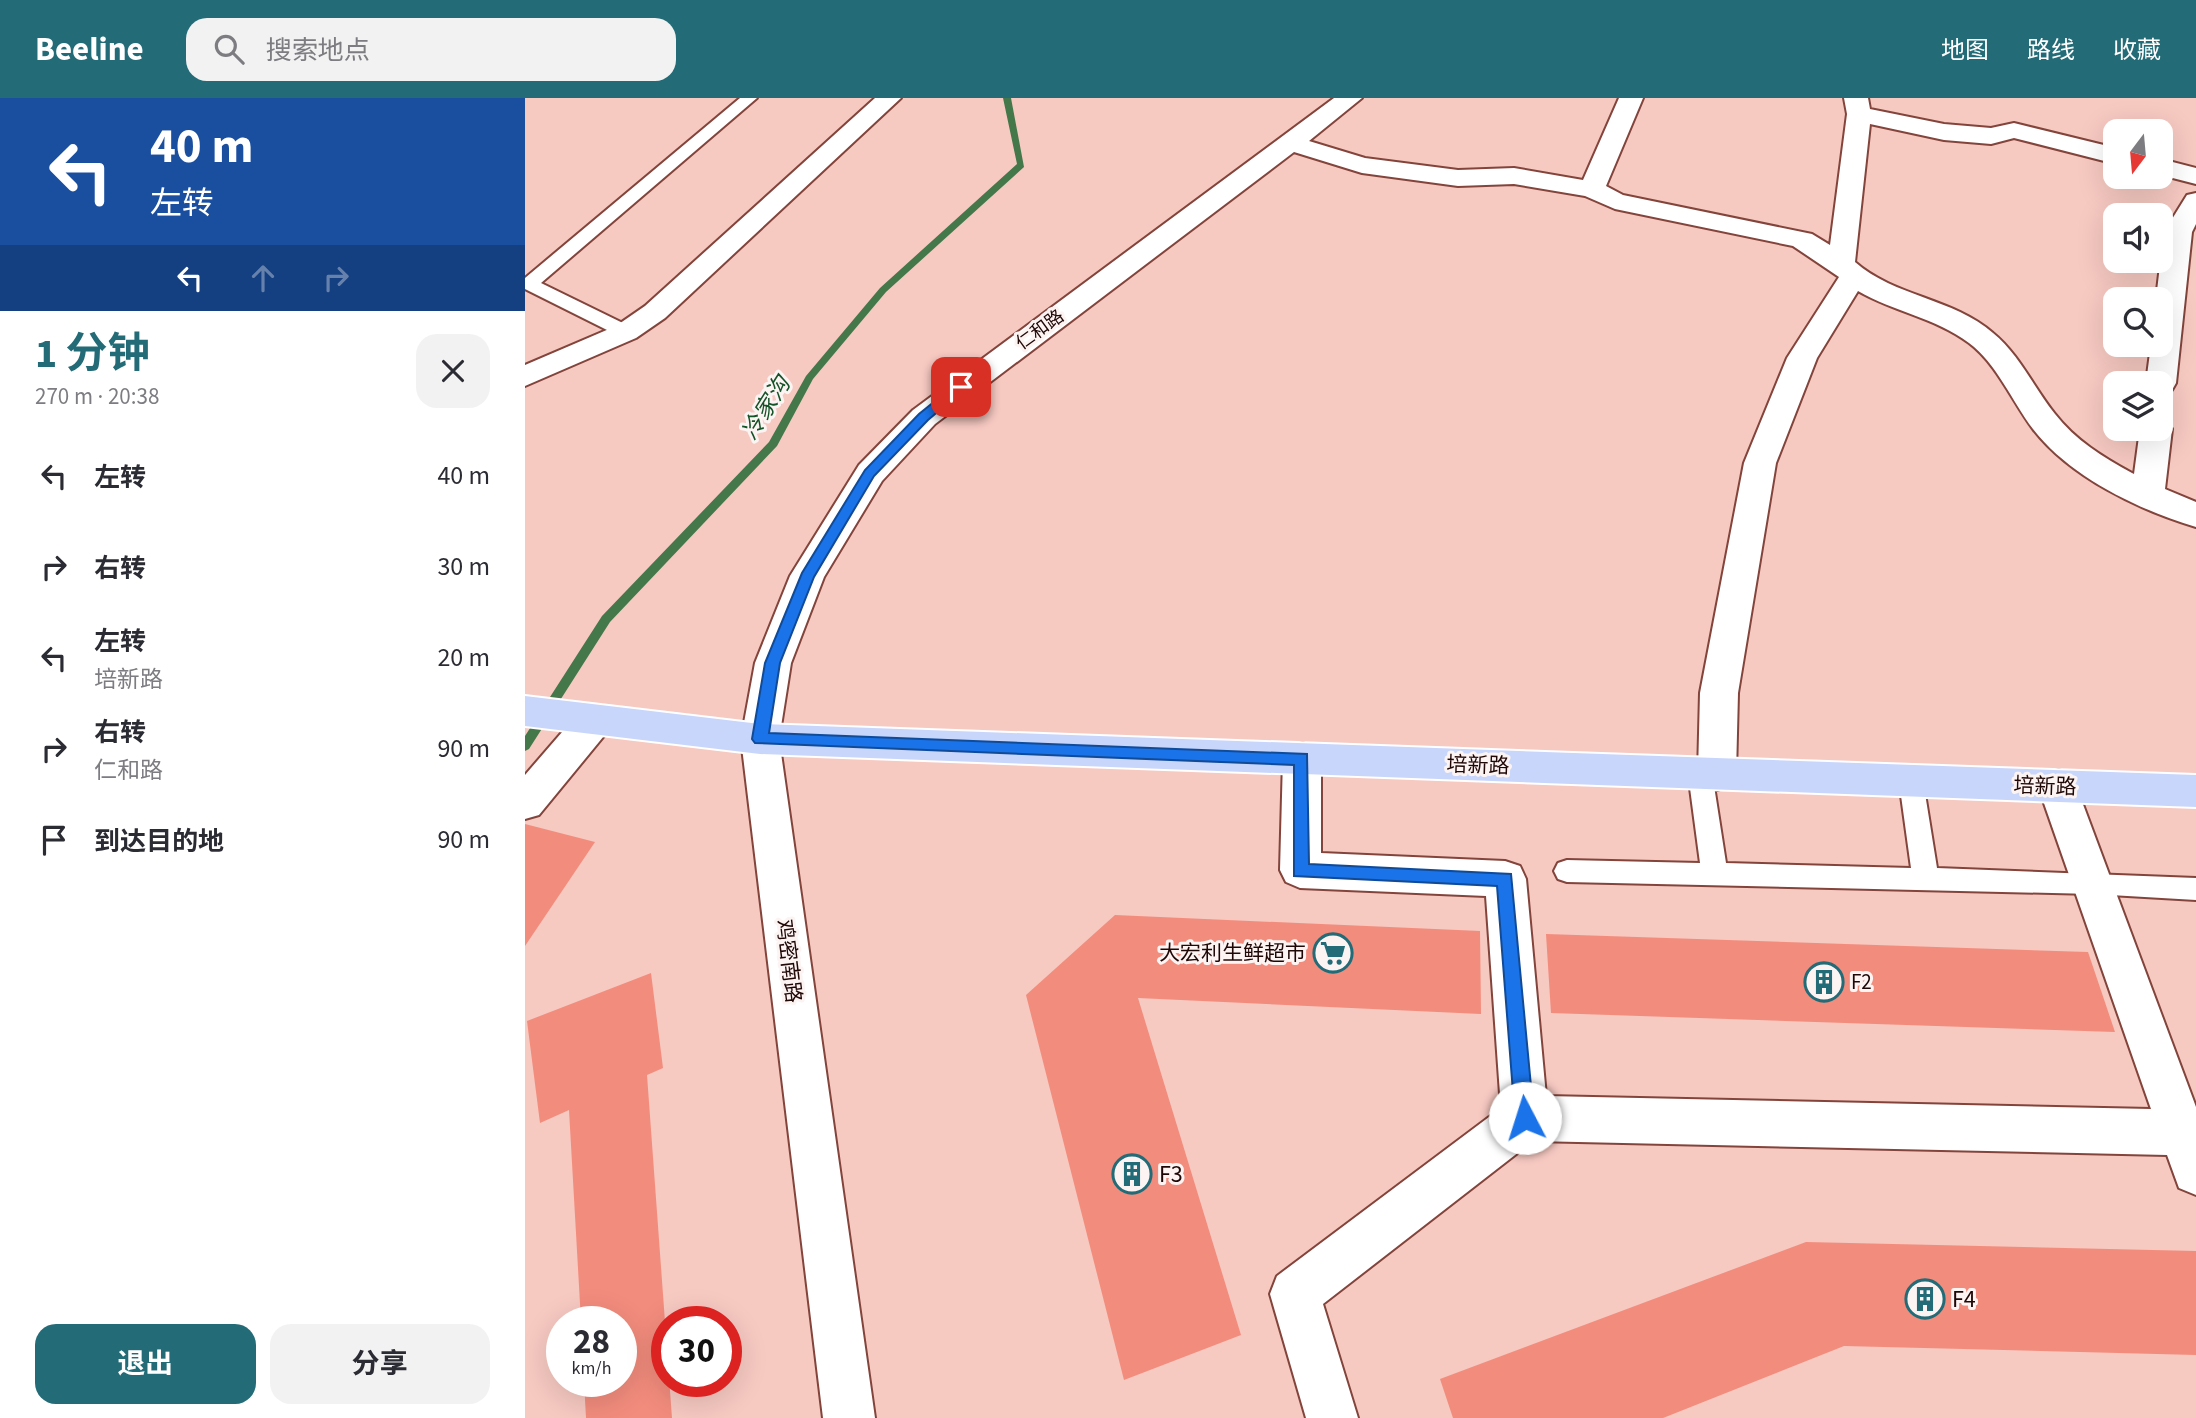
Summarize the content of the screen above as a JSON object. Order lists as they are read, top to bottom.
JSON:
{
  "streets": {
    "highway": ["培新路"],
    "street": ["仁和路", "鸡密南路"]
  },
  "crossings": [
    ["仁和路", "培新路"],
    ["仁和路", "鸡密南路"],
    ["培新路", "鸡密南路"]
  ],
  "water": ["冷家沟"],
  "places": {
    "supermarket": ["大宏利生鲜超市"],
    "building": ["F2", "F3", "F4"]
  },
  "north": "bottom",
  "page": {
    "header": "Beeline",
    "search": "搜索地点",
    "nav": ["地图", "路线", "收藏"],
    "turn": ["40 m", "左转"],
    "heading": ["1 分钟", "270 m · 20:38"],
    "list": [
      {
        "name": "左转",
        "value": "40 m"
      },
      {
        "name": "右转",
        "value": "30 m"
      },
      {
        "name": "左转",
        "note": "培新路",
        "value": "20 m"
      },
      {
        "name": "右转",
        "note": "仁和路",
        "value": "90 m"
      },
      {
        "name": "到达目的地",
        "value": "90 m"
      }
    ],
    "speed": "28 km/h",
    "limit": "30",
    "buttons": ["退出", "分享"]
  }
}
